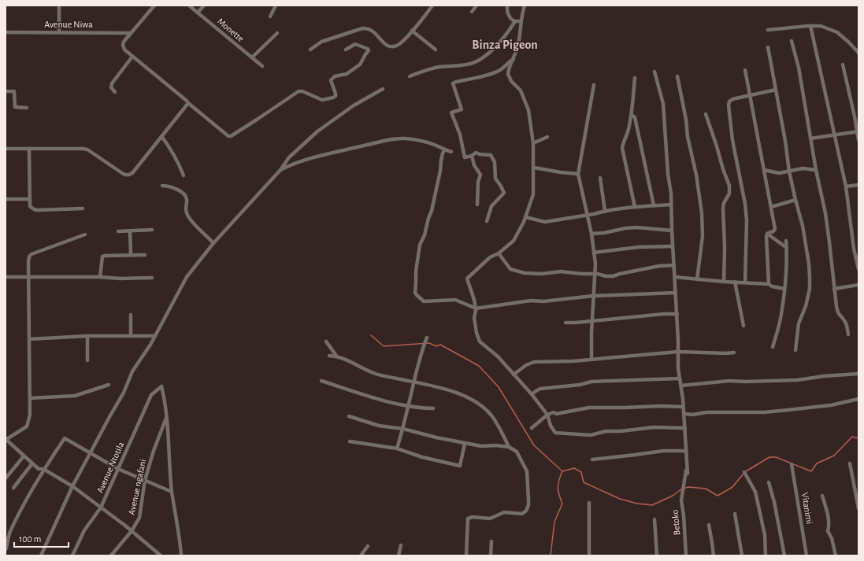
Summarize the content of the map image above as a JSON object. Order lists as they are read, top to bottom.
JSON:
{
  "streets": {
    "street": [
      "Avenue Niwa",
      "Monette",
      "Avenue Ntotila",
      "Avenue ngafani",
      "Vitanimi",
      "Betoko"
    ]
  },
  "crossings": [
    ["Avenue Ntotila", "Avenue ngafani"]
  ],
  "districts": ["Binza Pigeon"],
  "scale_bar": "100 m"
}
